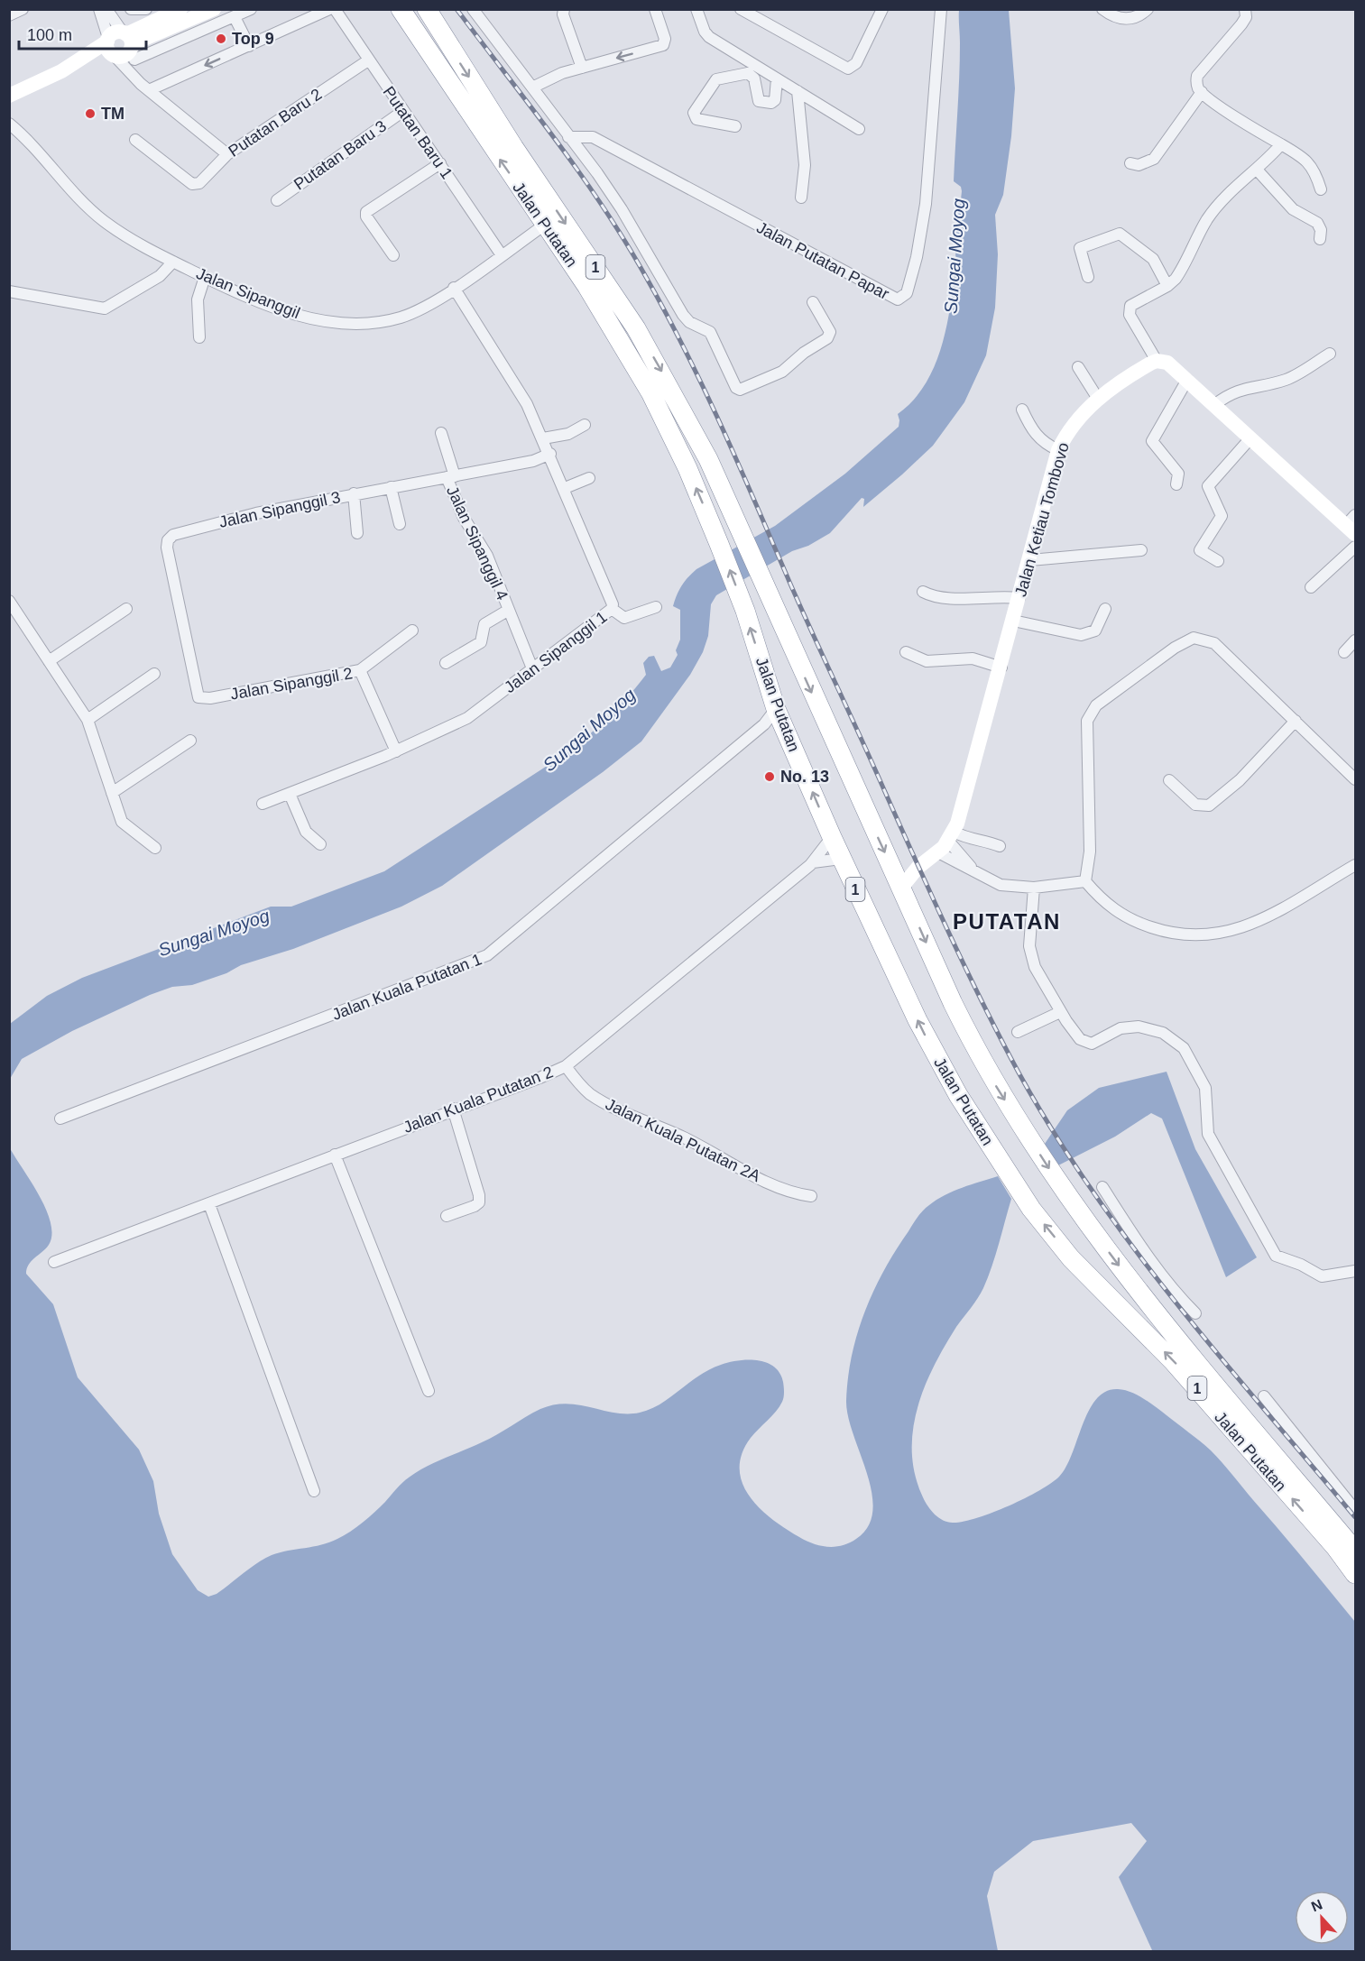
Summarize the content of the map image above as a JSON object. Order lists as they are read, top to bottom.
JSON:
{
  "streets": {
    "highway": ["Jalan Putatan", "1"],
    "street": [
      "Putatan Baru 2",
      "Putatan Baru 1",
      "Putatan Baru 3",
      "Jalan Putatan Papar",
      "Jalan Sipanggil",
      "Jalan Sipanggil 3",
      "Jalan Ketiau Tombovo",
      "Jalan Sipanggil 4",
      "Jalan Sipanggil 1",
      "Jalan Sipanggil 2",
      "Jalan Kuala Putatan 1",
      "Jalan Kuala Putatan 2",
      "Jalan Kuala Putatan 2A"
    ]
  },
  "crossings": [
    ["Putatan Baru 2", "Putatan Baru 1"],
    ["Putatan Baru 1", "Putatan Baru 3"],
    ["Putatan Baru 1", "Jalan Sipanggil"],
    ["Jalan Putatan", "Jalan Sipanggil"],
    ["Jalan Putatan", "Jalan Ketiau Tombovo"],
    ["Jalan Putatan", "Jalan Kuala Putatan 1"],
    ["Jalan Putatan", "Jalan Kuala Putatan 2"],
    ["Jalan Sipanggil", "Jalan Sipanggil 1"],
    ["Jalan Sipanggil 3", "Jalan Sipanggil 4"],
    ["Jalan Sipanggil 3", "Jalan Sipanggil 1"],
    ["Jalan Sipanggil 3", "Jalan Sipanggil 2"],
    ["Jalan Sipanggil 4", "Jalan Sipanggil 1"],
    ["Jalan Sipanggil 1", "Jalan Sipanggil 2"],
    ["Jalan Kuala Putatan 2", "Jalan Kuala Putatan 2A"]
  ],
  "districts": ["PUTATAN"],
  "water": ["Sungai Moyog"],
  "places": ["Top 9", "TM", "No. 13"],
  "scale_bar": "100 m",
  "north": "top"
}
